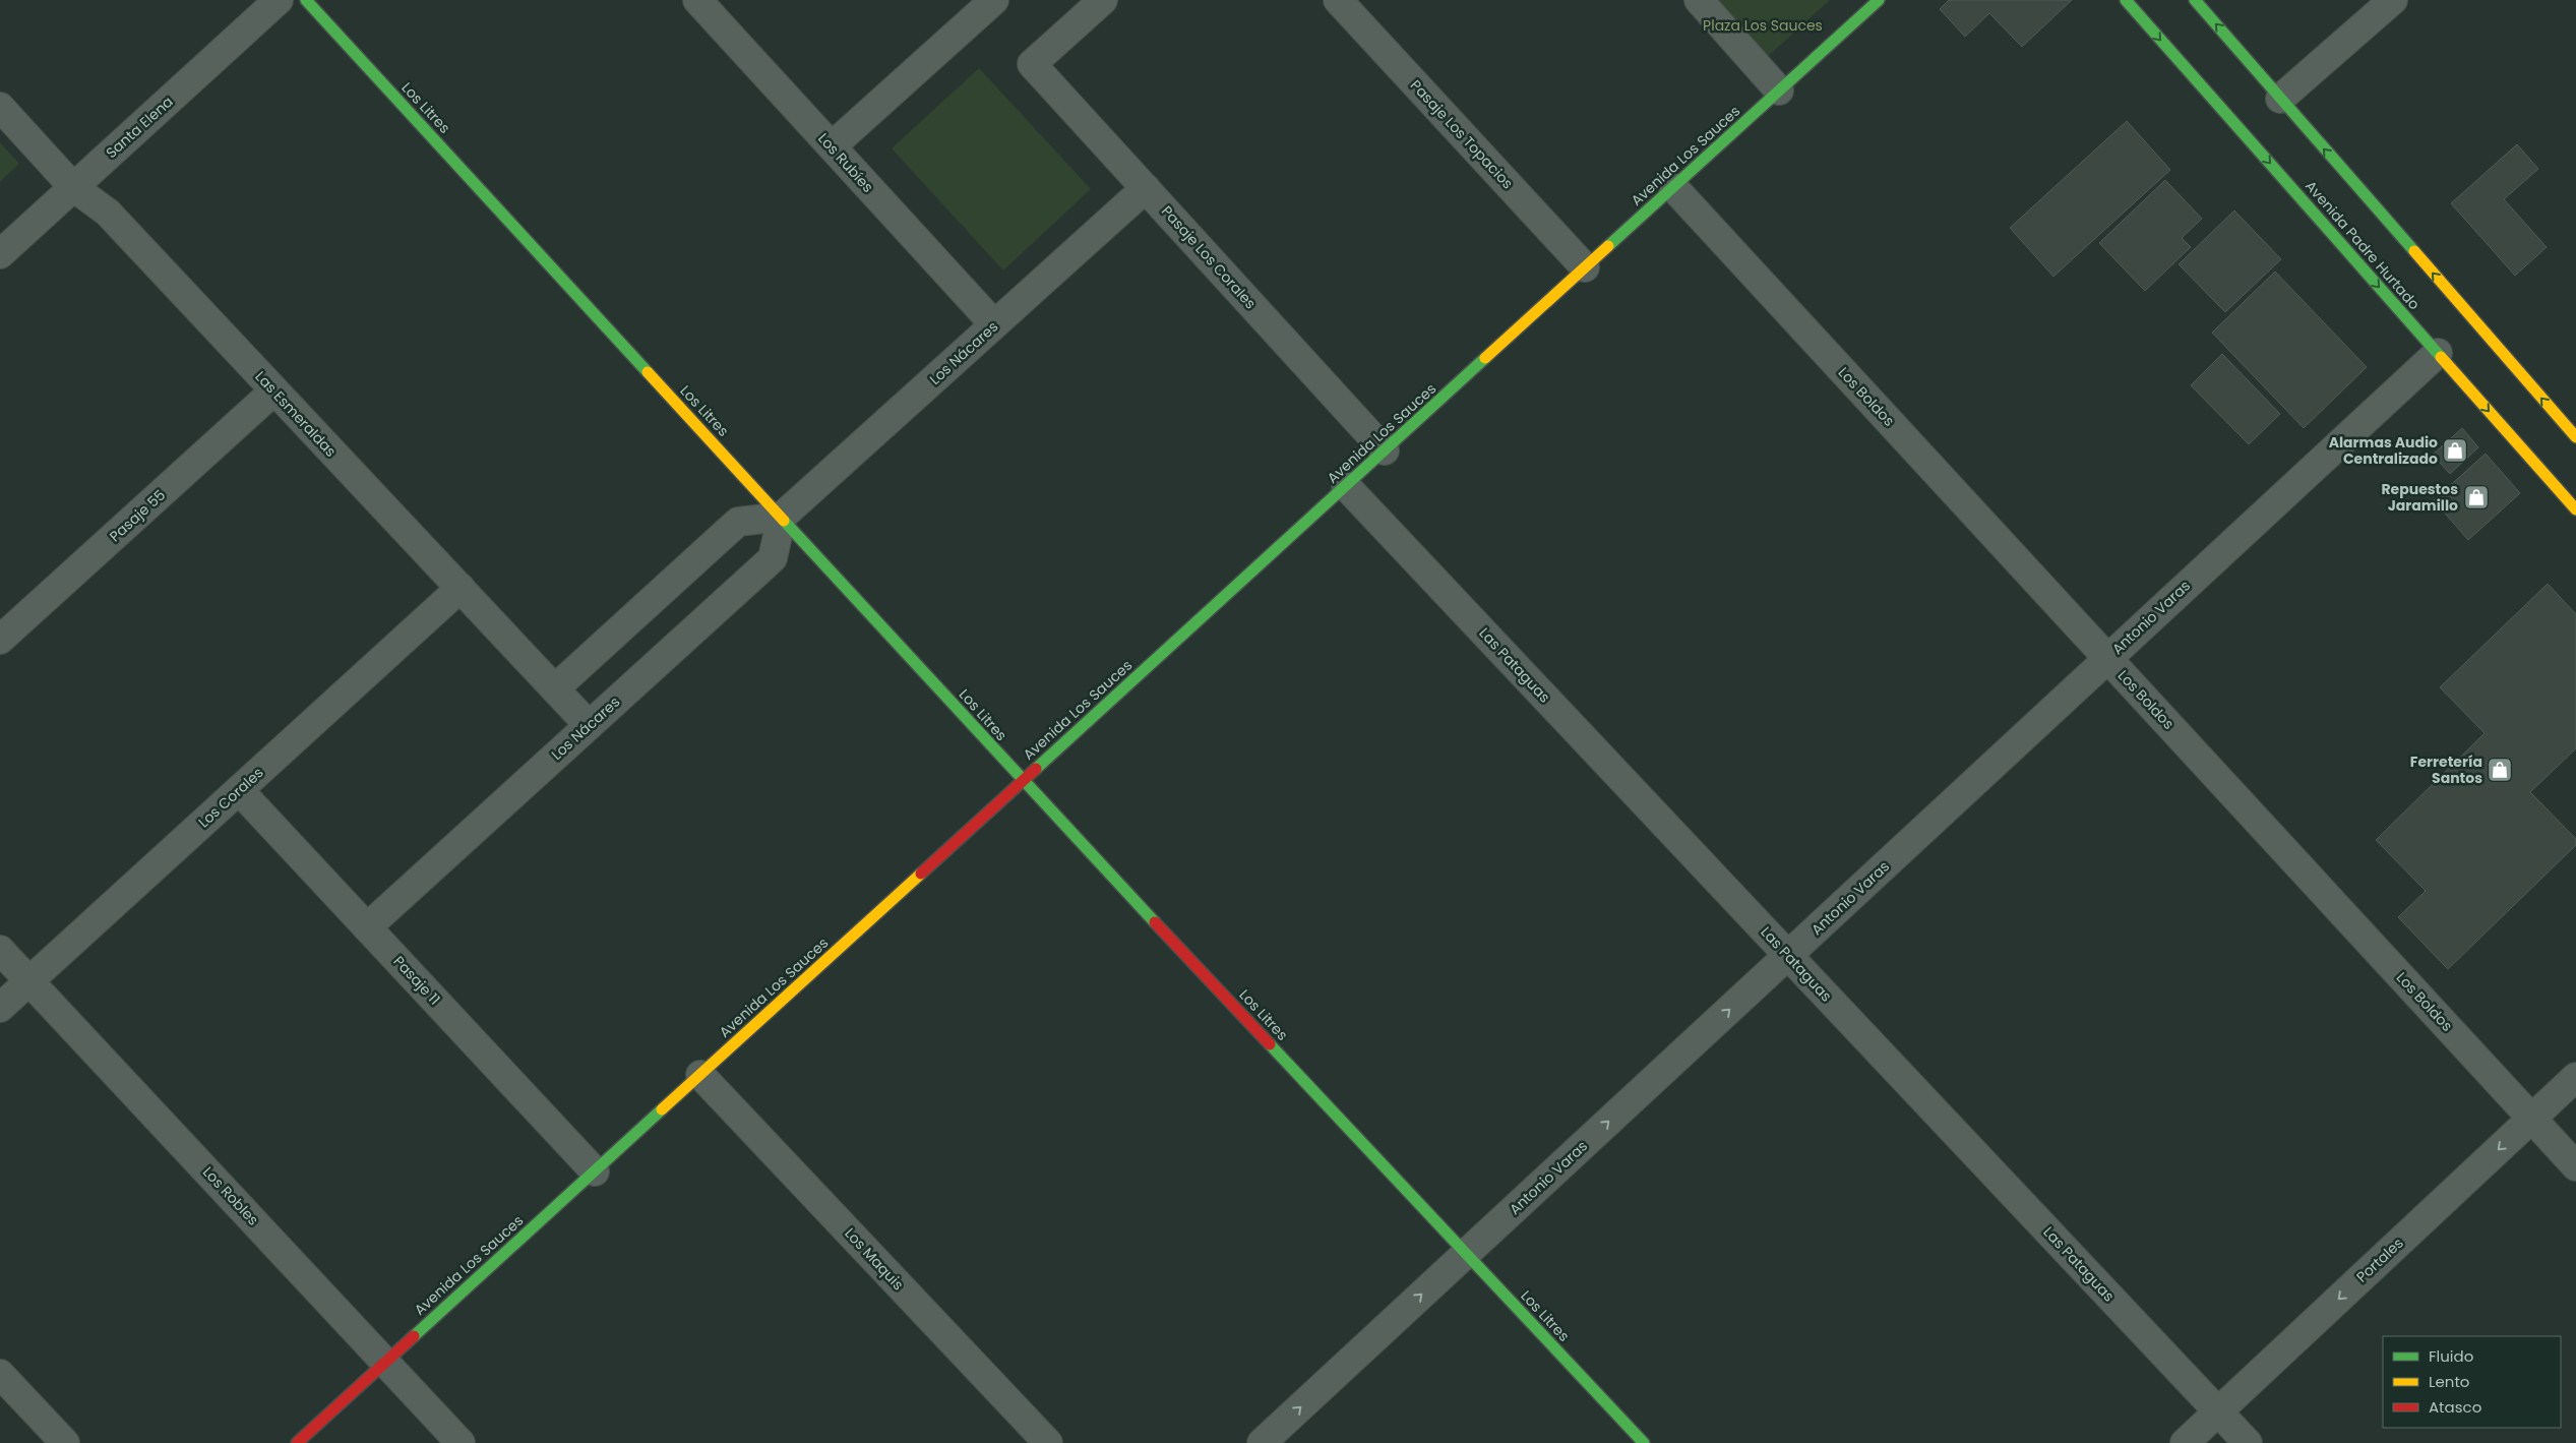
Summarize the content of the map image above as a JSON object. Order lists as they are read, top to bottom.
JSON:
{
  "streets": {
    "street": [
      "Los Litres",
      "Santa Elena",
      "Pasaje Los Topacios",
      "Avenida Los Sauces",
      "Los Rubíes",
      "Avenida Padre Hurtado",
      "Pasaje Los Corales",
      "Los Nácares",
      "Los Boldos",
      "Las Esmeraldas",
      "Pasaje 55",
      "Antonio Varas",
      "Las Pataguas",
      "Los Corales",
      "Pasaje 11",
      "Los Robles",
      "Los Maquis",
      "Portales"
    ]
  },
  "crossings": [
    ["Los Litres", "Avenida Los Sauces"],
    ["Los Litres", "Los Nácares"],
    ["Los Litres", "Antonio Varas"],
    ["Santa Elena", "Las Esmeraldas"],
    ["Pasaje Los Topacios", "Avenida Los Sauces"],
    ["Avenida Los Sauces", "Pasaje Los Corales"],
    ["Avenida Los Sauces", "Los Boldos"],
    ["Avenida Los Sauces", "Las Pataguas"],
    ["Avenida Los Sauces", "Pasaje 11"],
    ["Avenida Los Sauces", "Los Robles"],
    ["Avenida Los Sauces", "Los Maquis"],
    ["Los Rubíes", "Los Nácares"],
    ["Avenida Padre Hurtado", "Antonio Varas"],
    ["Pasaje Los Corales", "Los Nácares"],
    ["Los Nácares", "Las Esmeraldas"],
    ["Los Nácares", "Pasaje 11"],
    ["Los Boldos", "Antonio Varas"],
    ["Los Boldos", "Portales"],
    ["Las Esmeraldas", "Pasaje 55"],
    ["Las Esmeraldas", "Los Corales"],
    ["Antonio Varas", "Las Pataguas"],
    ["Las Pataguas", "Portales"],
    ["Los Corales", "Pasaje 11"],
    ["Los Corales", "Los Robles"]
  ],
  "one_way": ["Antonio Varas", "Portales"],
  "parks": ["Plaza Los Sauces"],
  "places": {
    "shop": ["Alarmas Audio Centralizado", "Repuestos Jaramillo", "Ferretería Santos"]
  },
  "legend": ["Fluido", "Lento", "Atasco"]
}
